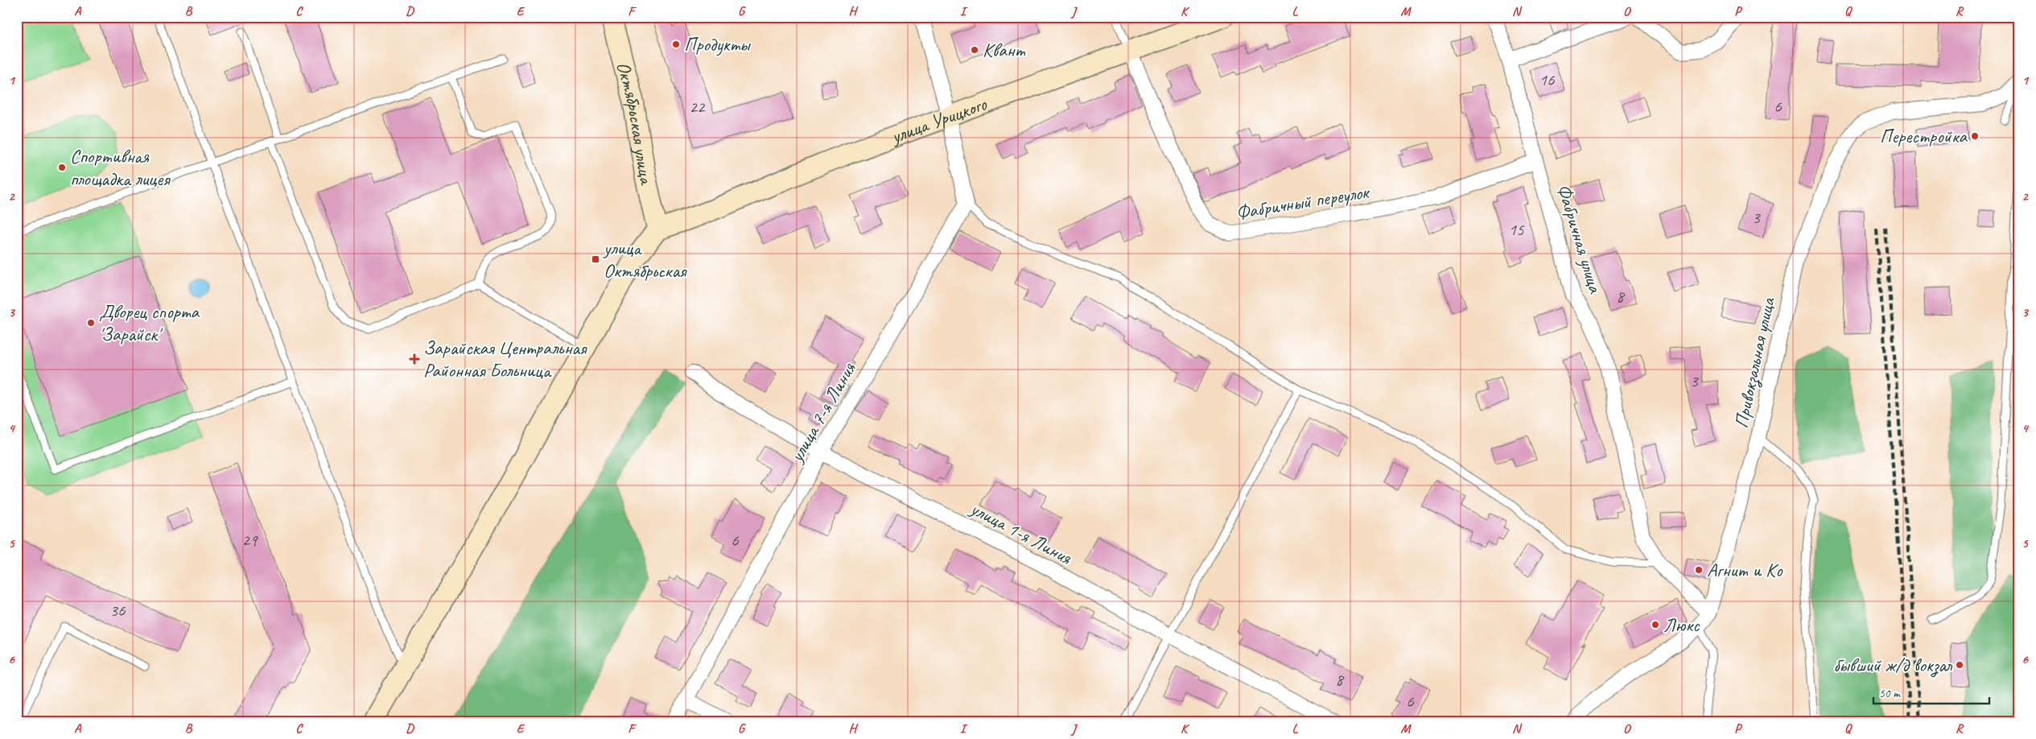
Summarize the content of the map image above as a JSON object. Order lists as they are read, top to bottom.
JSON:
{
  "streets": {
    "main road": ["улица Урицкого", "Октябрьская улица"],
    "street": [
      "Фабричный переулок",
      "Фабричная улица",
      "Привокзальная улица",
      "улица 7-я Линия",
      "улица 1-я Линия"
    ]
  },
  "crossings": [
    ["улица Урицкого", "Октябрьская улица"],
    ["улица Урицкого", "Фабричный переулок"],
    ["Фабричный переулок", "Фабричная улица"],
    ["Фабричная улица", "Привокзальная улица"],
    ["улица 7-я Линия", "улица 1-я Линия"]
  ],
  "places": {
    "other": [
      "Продукты",
      "Квант",
      "Перестройка",
      "Спортивная площадка лицея",
      "Дворец спорта 'Зарайск'",
      "Агнит и Ко",
      "Люкс",
      "бывший ж/д вокзал"
    ],
    "transit": ["улица Октябрьская"],
    "health": ["Зарайская Центральная Районная Больница"]
  },
  "house_numbers": [
    "16",
    "6",
    "22",
    "3",
    "15",
    "8",
    "3",
    "29",
    "6",
    "36",
    "8",
    "6"
  ],
  "scale_bar": "50 m",
  "grid": {
    "columns": [
      "A",
      "B",
      "C",
      "D",
      "E",
      "F",
      "G",
      "H",
      "I",
      "J",
      "K",
      "L",
      "M",
      "N",
      "O",
      "P",
      "Q",
      "R"
    ],
    "rows": [
      "1",
      "2",
      "3",
      "4",
      "5",
      "6"
    ]
  }
}
